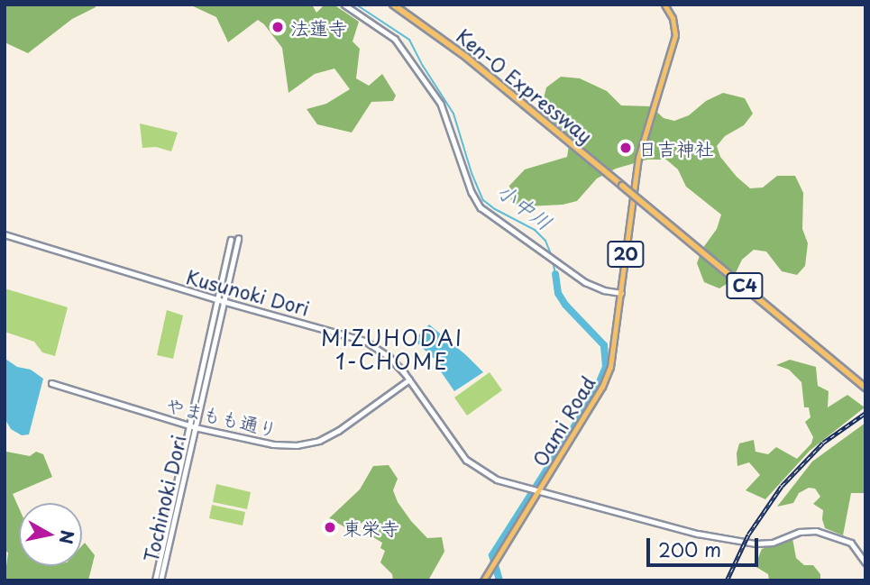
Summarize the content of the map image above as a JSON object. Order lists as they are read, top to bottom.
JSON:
{
  "streets": {
    "highway": ["Ken-O Expressway", "C4"],
    "main road": ["20", "Oami Road"],
    "street": ["Kusunoki Dori", "やまもも通り", "Tochinoki Dori"]
  },
  "crossings": [
    ["Kusunoki Dori", "やまもも通り"],
    ["Kusunoki Dori", "Oami Road"],
    ["Kusunoki Dori", "Tochinoki Dori"],
    ["やまもも通り", "Tochinoki Dori"]
  ],
  "districts": ["MIZUHODAI 1-CHOME"],
  "water": ["小中川"],
  "places": ["法蓮寺", "日吉神社", "東栄寺"],
  "scale_bar": "200 m",
  "north": "right"
}
